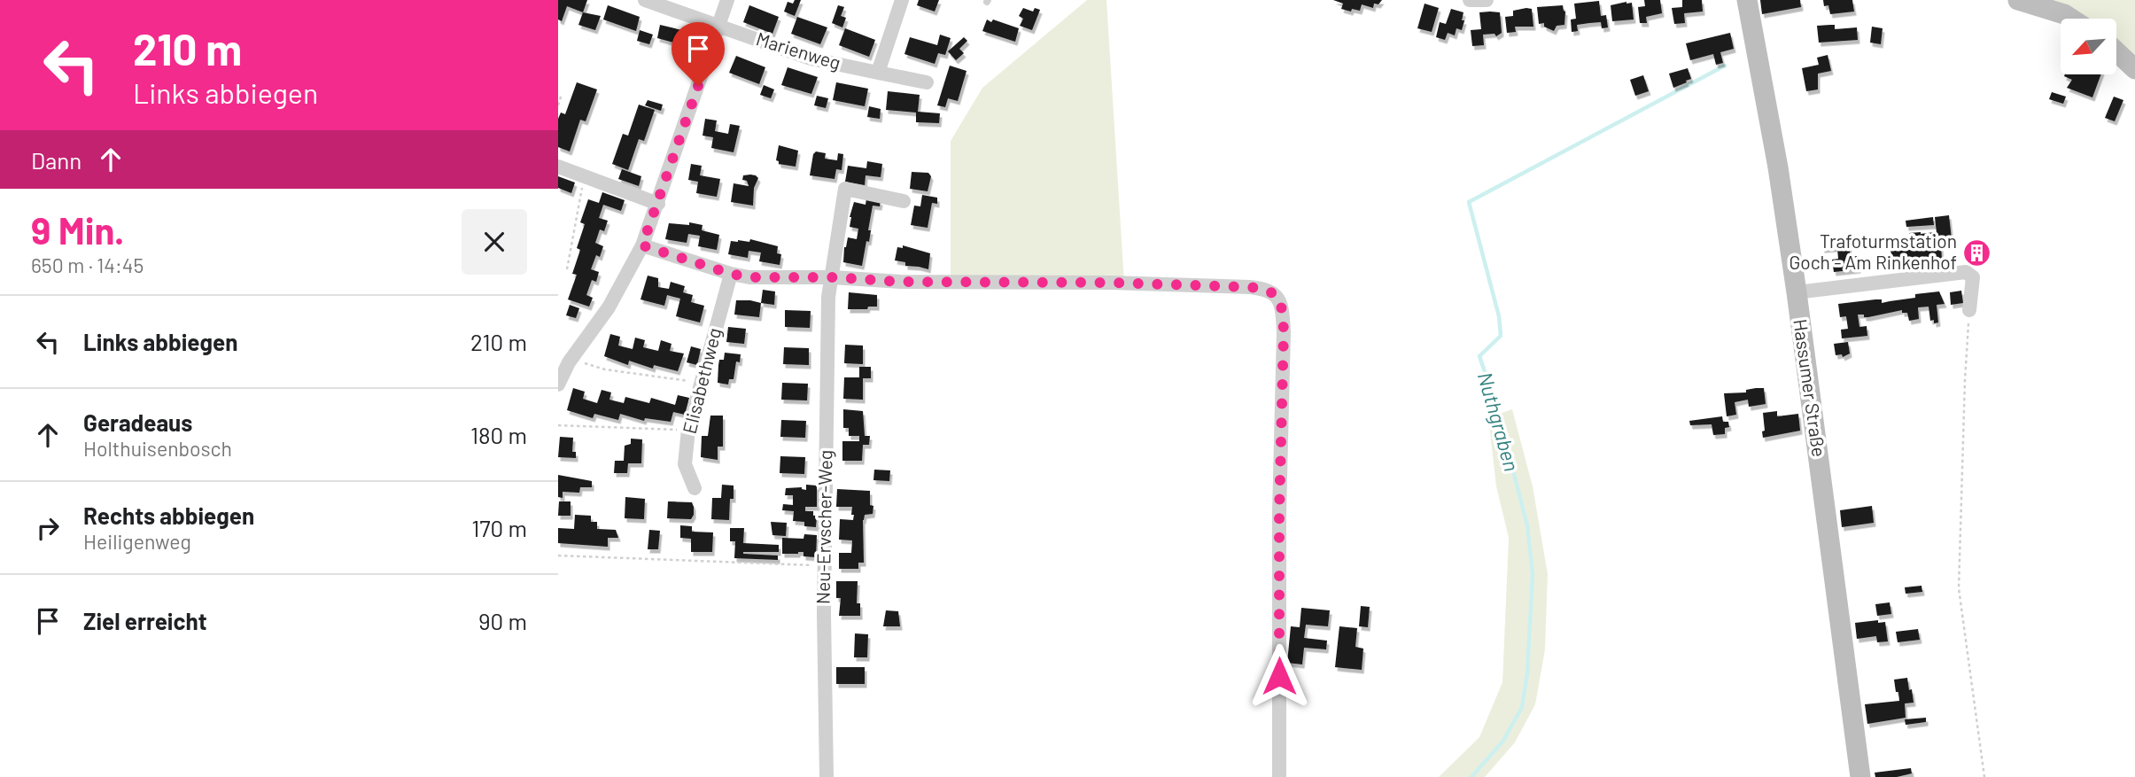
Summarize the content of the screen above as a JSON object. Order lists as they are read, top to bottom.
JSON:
{
  "streets": {
    "street": [
      "Marienweg",
      "Elisabethweg",
      "Hassumer Straße",
      "Neu-Ervscher-Weg"
    ]
  },
  "water": ["Nuthgraben"],
  "places": {
    "building": ["Trafoturmstation Goch - Am Rinkenhof"]
  },
  "north": "bottom left",
  "page": {
    "turn": ["210 m", "Links abbiegen"],
    "then": "Dann",
    "heading": ["9 Min.", "650 m · 14:45"],
    "list": [
      {
        "name": "Links abbiegen",
        "value": "210 m"
      },
      {
        "name": "Geradeaus",
        "note": "Holthuisenbosch",
        "value": "180 m"
      },
      {
        "name": "Rechts abbiegen",
        "note": "Heiligenweg",
        "value": "170 m"
      },
      {
        "name": "Ziel erreicht",
        "value": "90 m"
      }
    ]
  }
}
